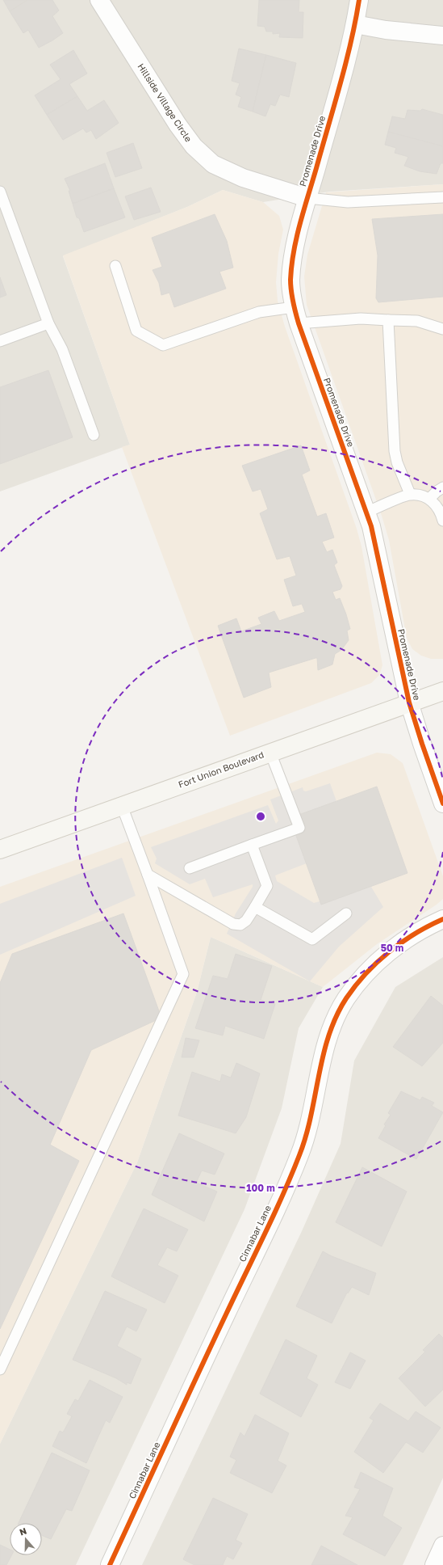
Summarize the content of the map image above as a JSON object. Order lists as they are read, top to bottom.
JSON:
{
  "streets": {
    "main road": ["Fort Union Boulevard"],
    "street": ["Hillside Village Circle", "Promenade Drive", "Cinnabar Lane"]
  },
  "crossings": [
    ["Hillside Village Circle", "Promenade Drive"],
    ["Promenade Drive", "Fort Union Boulevard"]
  ],
  "north": "top",
  "rings": ["50 m", "100 m"]
}
